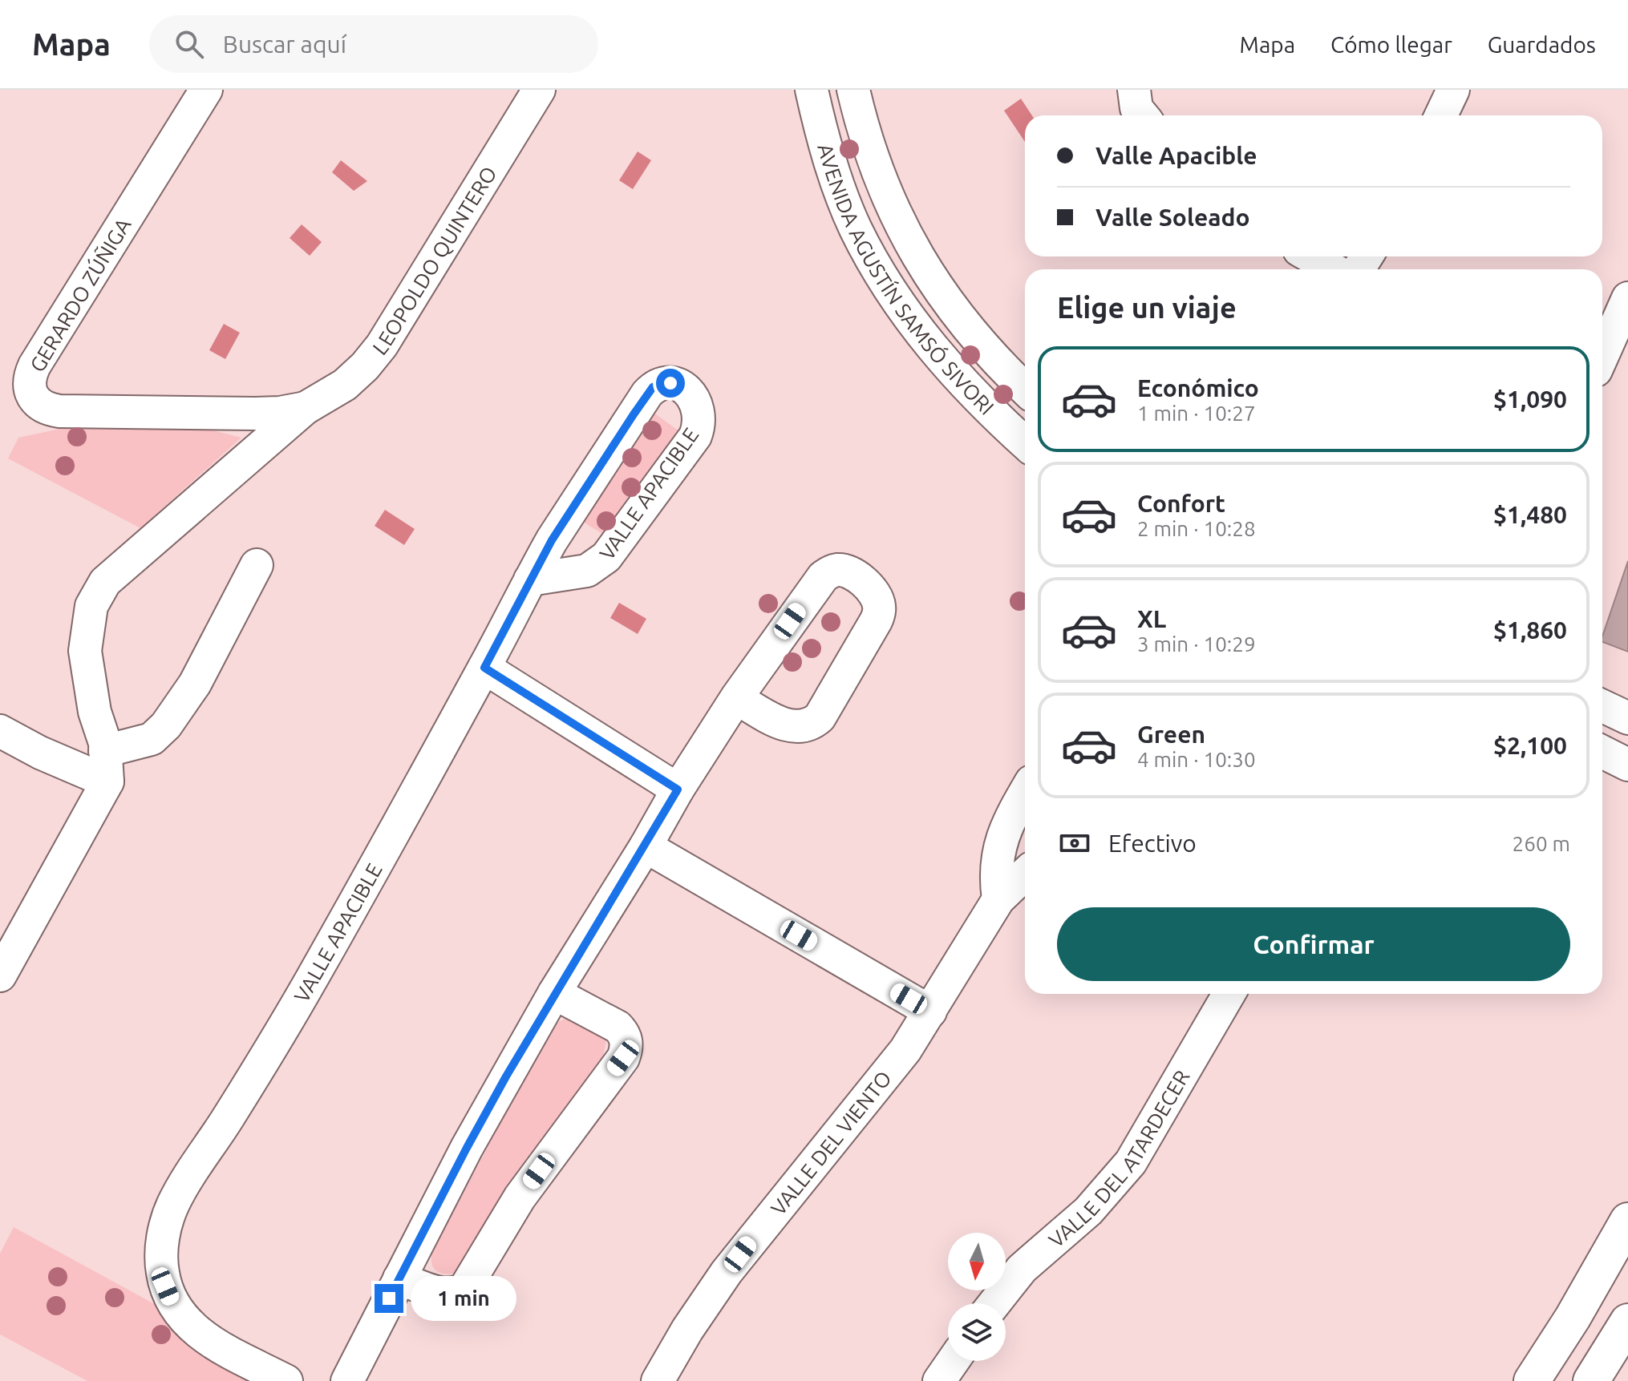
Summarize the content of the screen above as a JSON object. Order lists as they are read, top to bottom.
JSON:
{
  "streets": {
    "street": [
      "LEOPOLDO QUINTERO",
      "AVENIDA AGUSTÍN SAMSÓ SIVORI",
      "GERARDO ZÚÑIGA",
      "VALLE APACIBLE",
      "VALLE DEL VIENTO",
      "VALLE DEL ATARDECER"
    ]
  },
  "crossings": [
    ["LEOPOLDO QUINTERO", "GERARDO ZÚÑIGA"]
  ],
  "north": "bottom",
  "page": {
    "header": "Mapa",
    "search": "Buscar aquí",
    "nav": ["Mapa", "Cómo llegar", "Guardados"],
    "banner": ["Valle Apacible", "Valle Soleado"],
    "heading": "Elige un viaje",
    "list": [
      {
        "name": "Económico",
        "note": "1 min · 10:27",
        "value": "$1,090"
      },
      {
        "name": "Confort",
        "note": "2 min · 10:28",
        "value": "$1,480"
      },
      {
        "name": "XL",
        "note": "3 min · 10:29",
        "value": "$1,860"
      },
      {
        "name": "Green",
        "note": "4 min · 10:30",
        "value": "$2,100"
      }
    ],
    "pay": ["Efectivo", "260 m"],
    "buttons": "Confirmar",
    "bubble": "1 min"
  }
}
